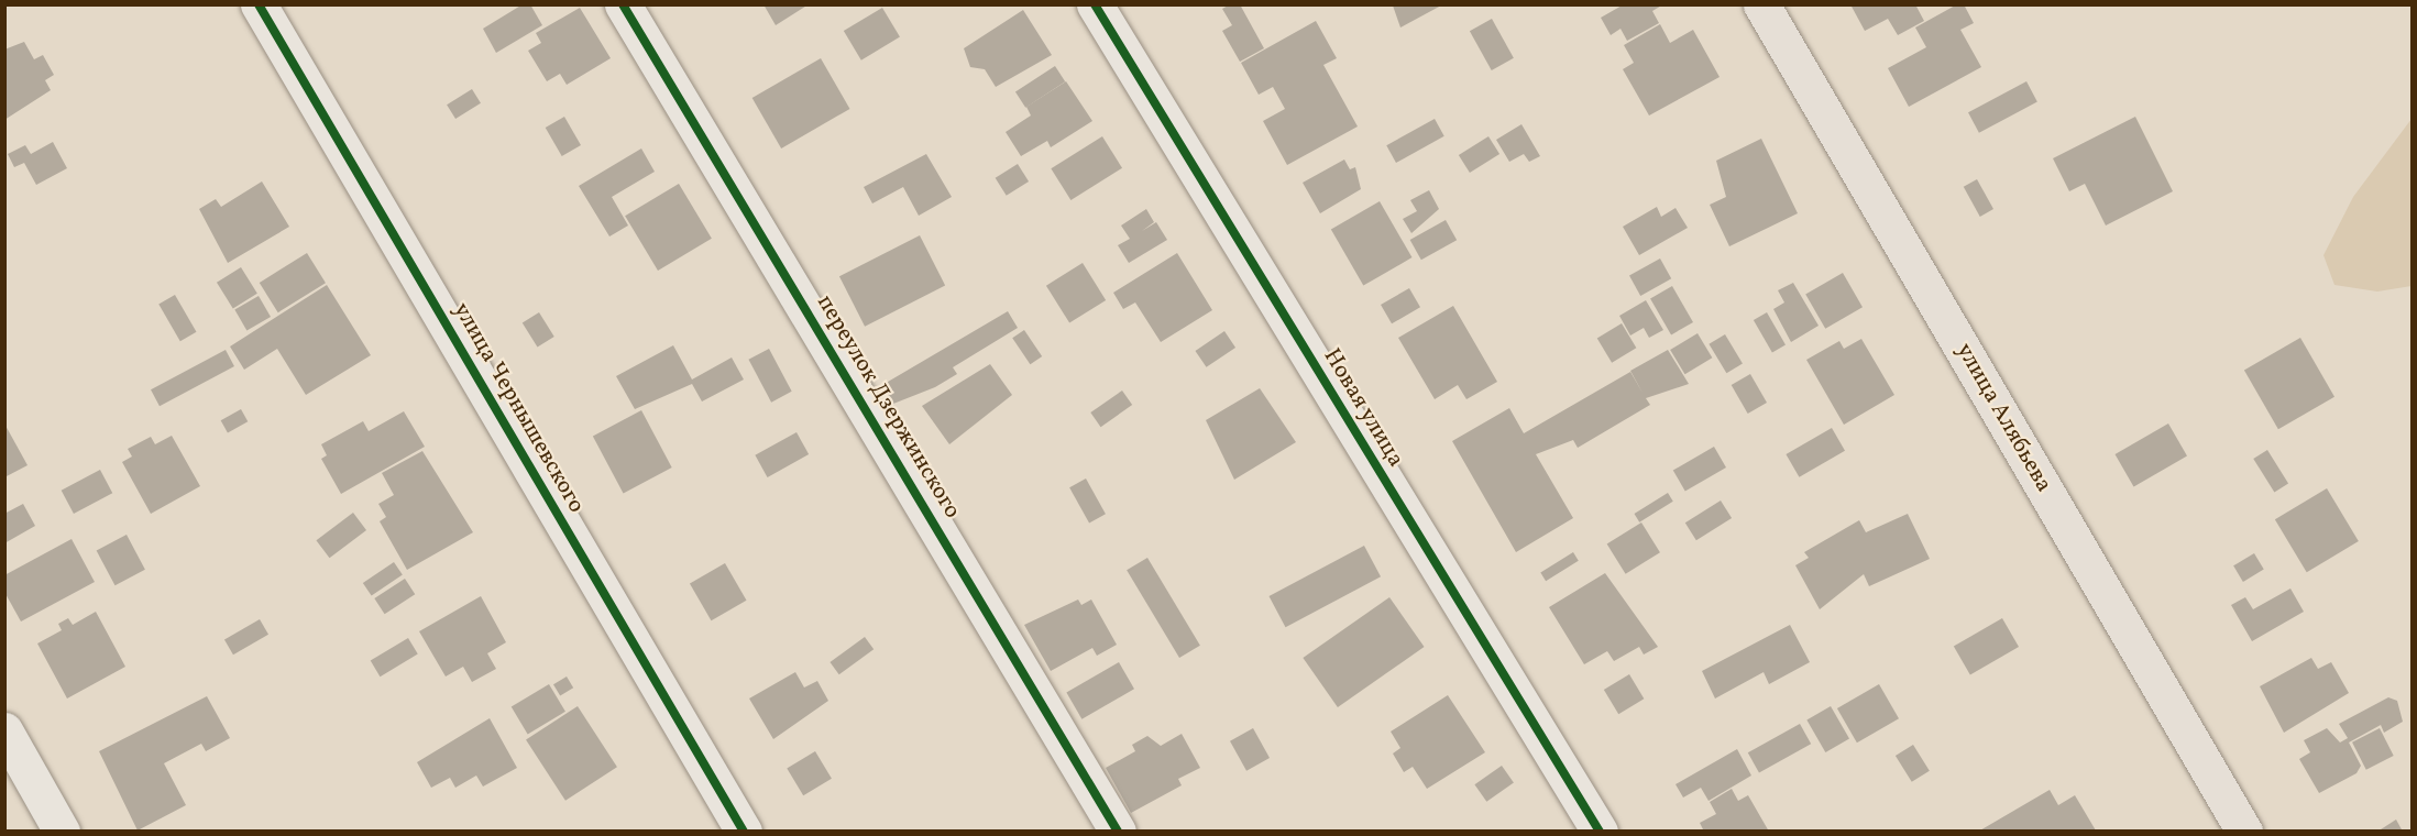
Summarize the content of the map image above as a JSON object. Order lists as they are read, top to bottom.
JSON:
{
  "streets": {
    "main road": ["улица Алябьева"],
    "street": ["переулок Дзержинского", "улица Чернышевского", "Новая улица"]
  }
}
